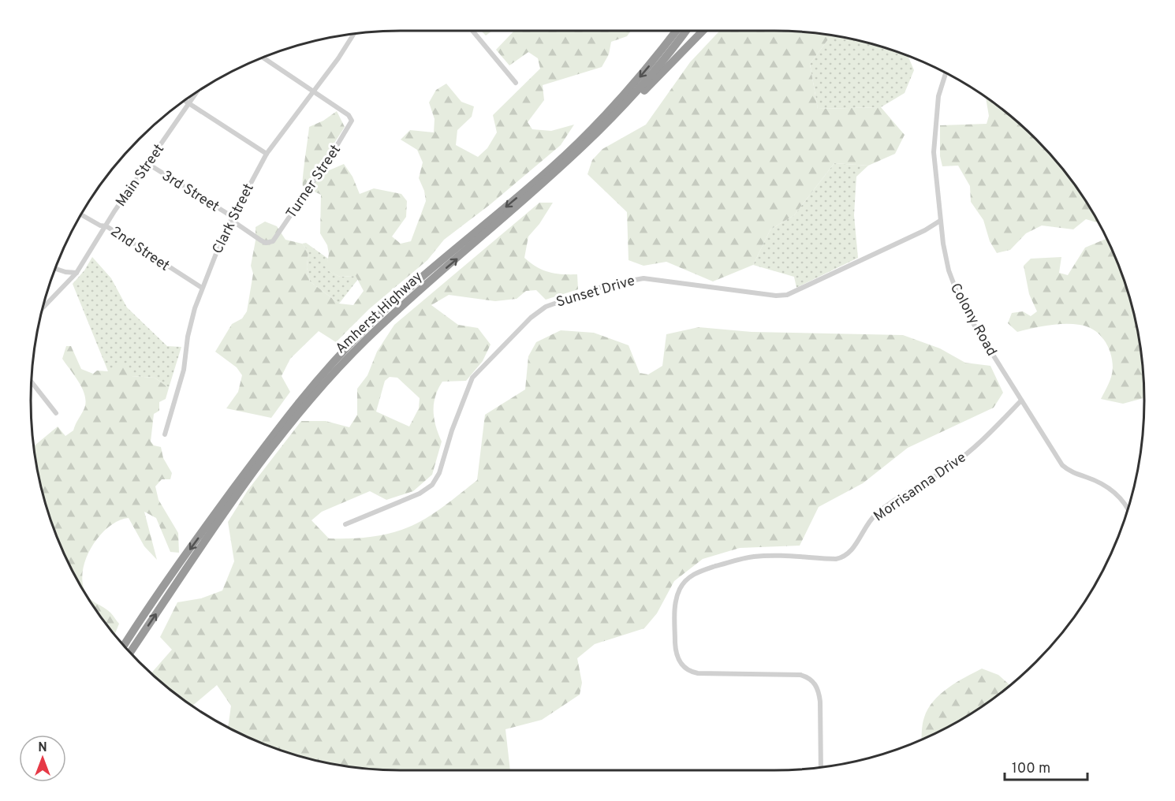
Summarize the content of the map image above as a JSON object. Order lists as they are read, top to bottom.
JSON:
{
  "streets": {
    "highway": ["Amherst Highway"],
    "street": [
      "Main Street",
      "Turner Street",
      "3rd Street",
      "Clark Street",
      "2nd Street",
      "Sunset Drive",
      "Colony Road",
      "Morrisanna Drive"
    ]
  },
  "crossings": [
    ["Main Street", "3rd Street"],
    ["Main Street", "2nd Street"],
    ["Turner Street", "3rd Street"],
    ["Turner Street", "Clark Street"],
    ["3rd Street", "Clark Street"],
    ["Clark Street", "2nd Street"],
    ["Sunset Drive", "Colony Road"],
    ["Colony Road", "Morrisanna Drive"]
  ],
  "scale_bar": "100 m",
  "north": "top"
}
